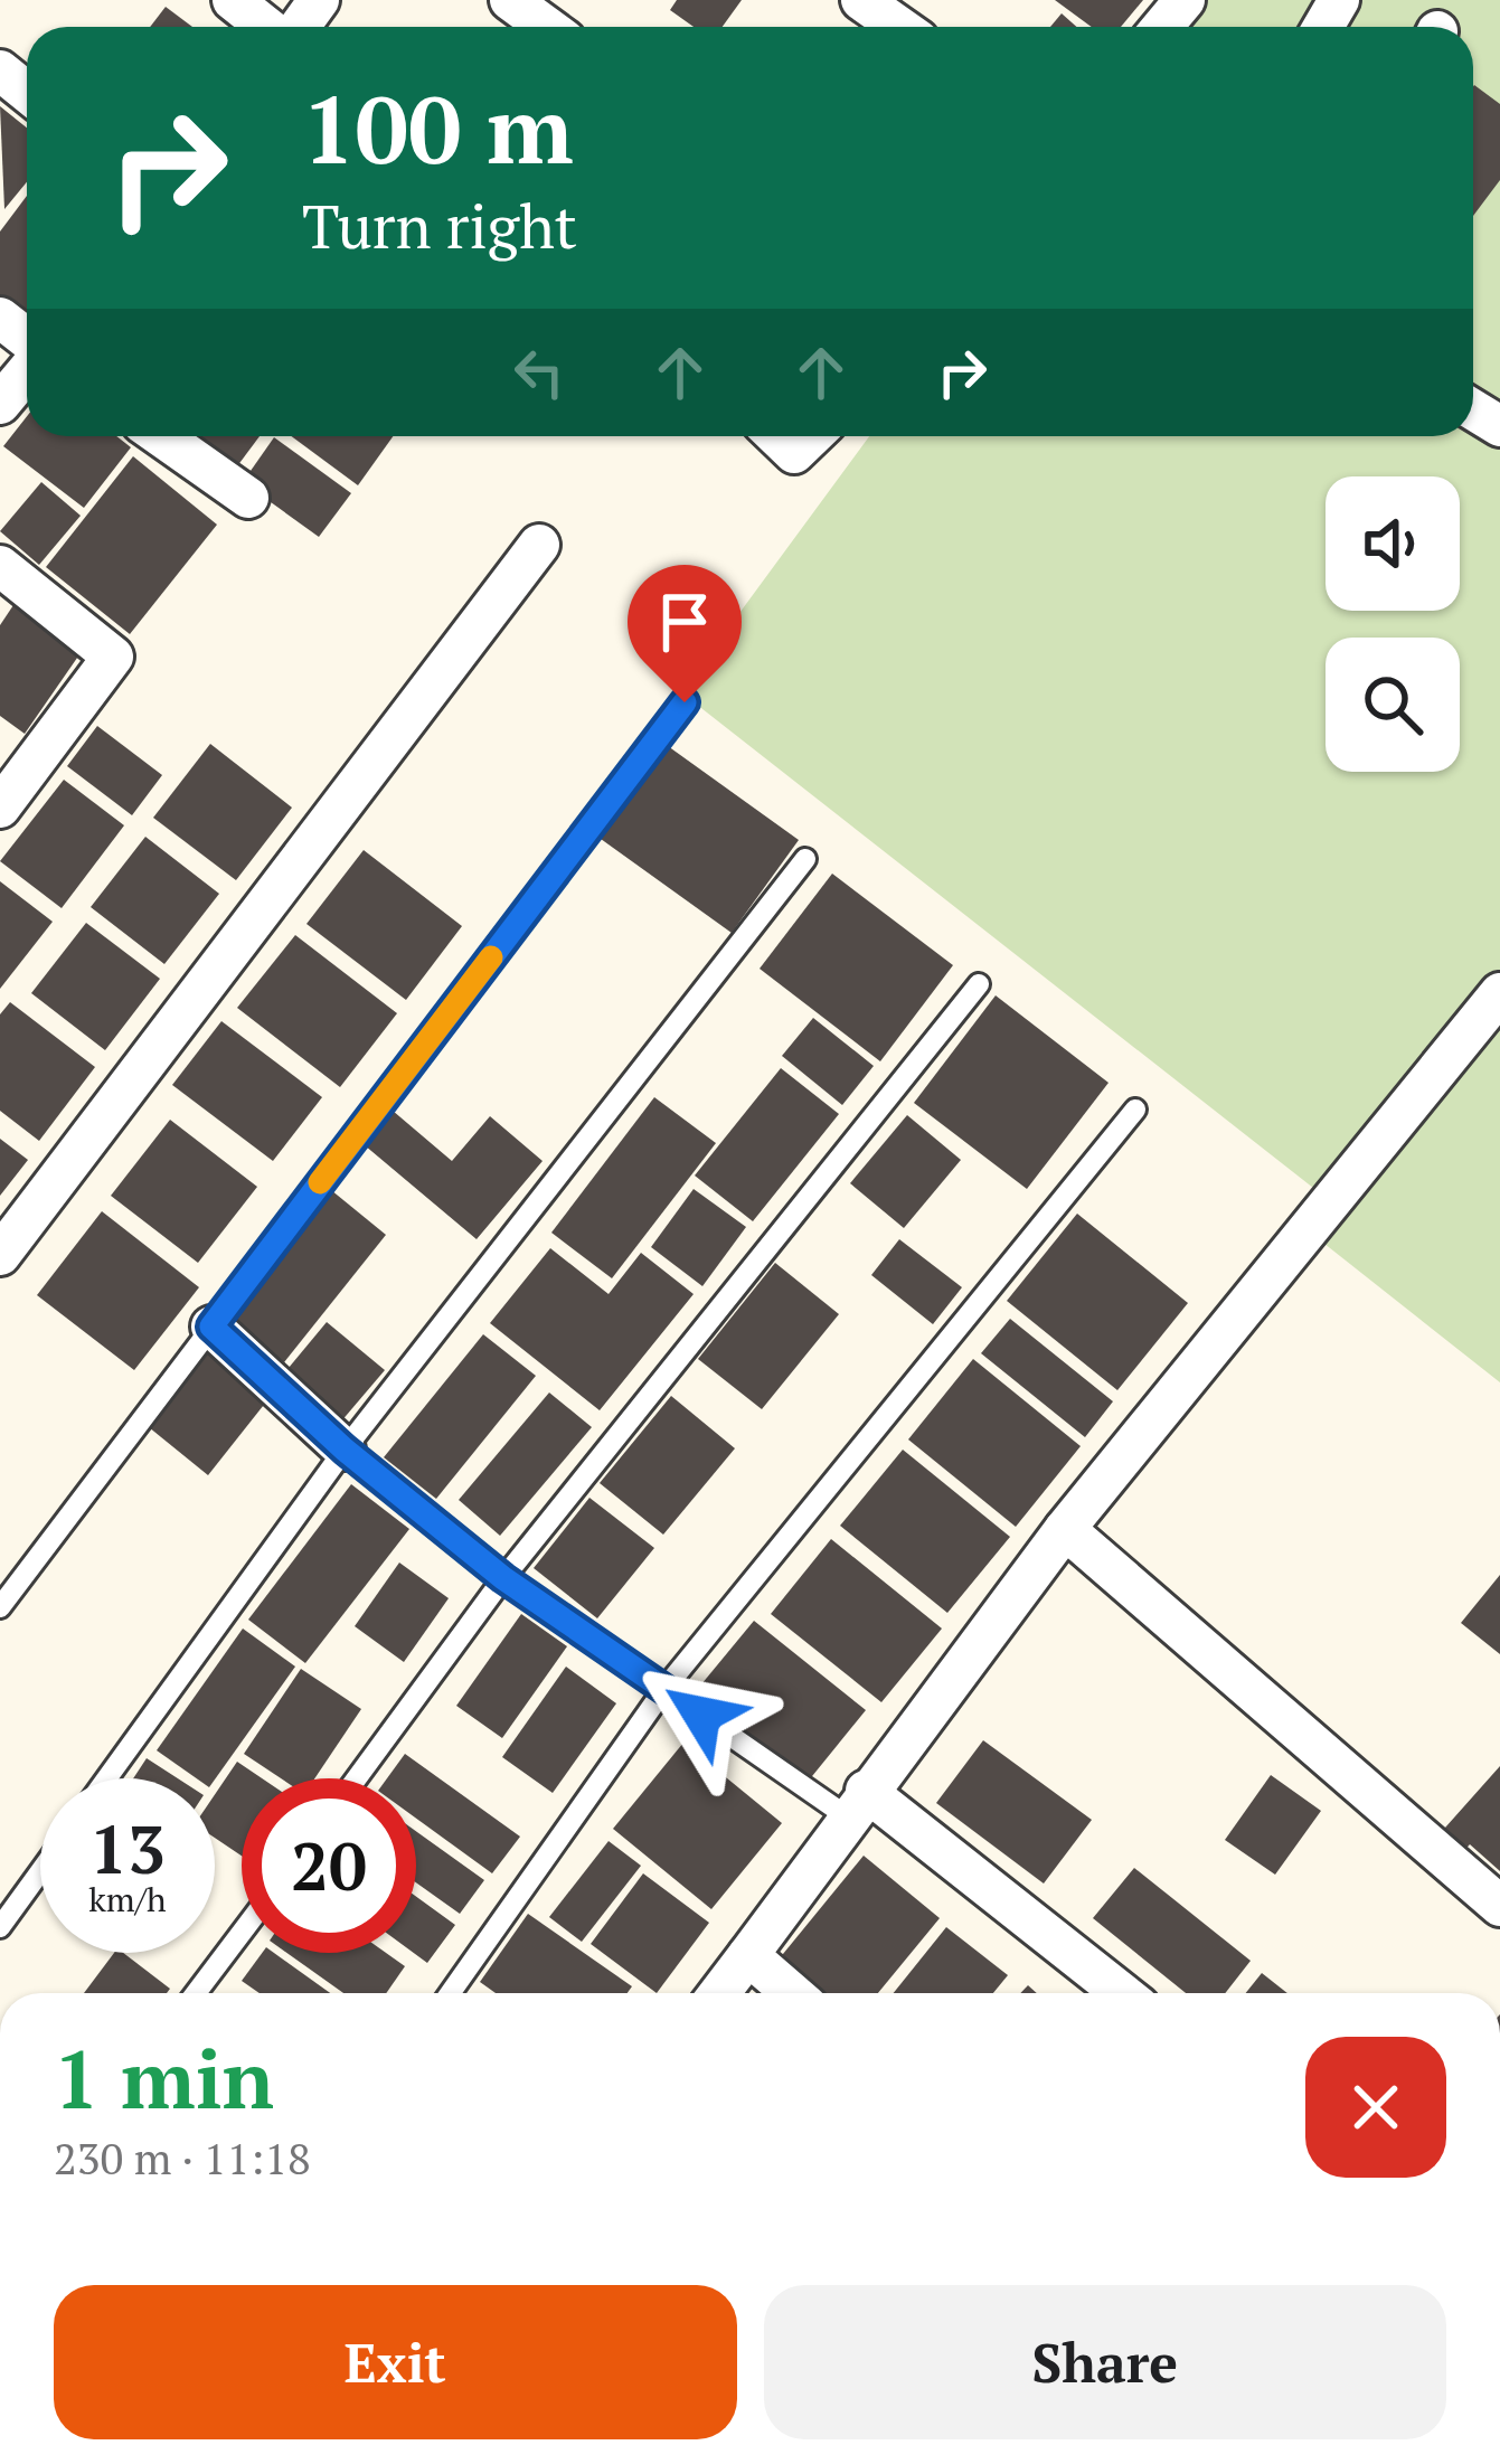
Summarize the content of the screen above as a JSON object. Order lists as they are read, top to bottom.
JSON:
{
  "page": {
    "turn": ["100 m", "Turn right"],
    "speed": "13 km/h",
    "limit": "20",
    "heading": ["1 min", "230 m · 11:18"],
    "buttons": ["Exit", "Share"]
  }
}
